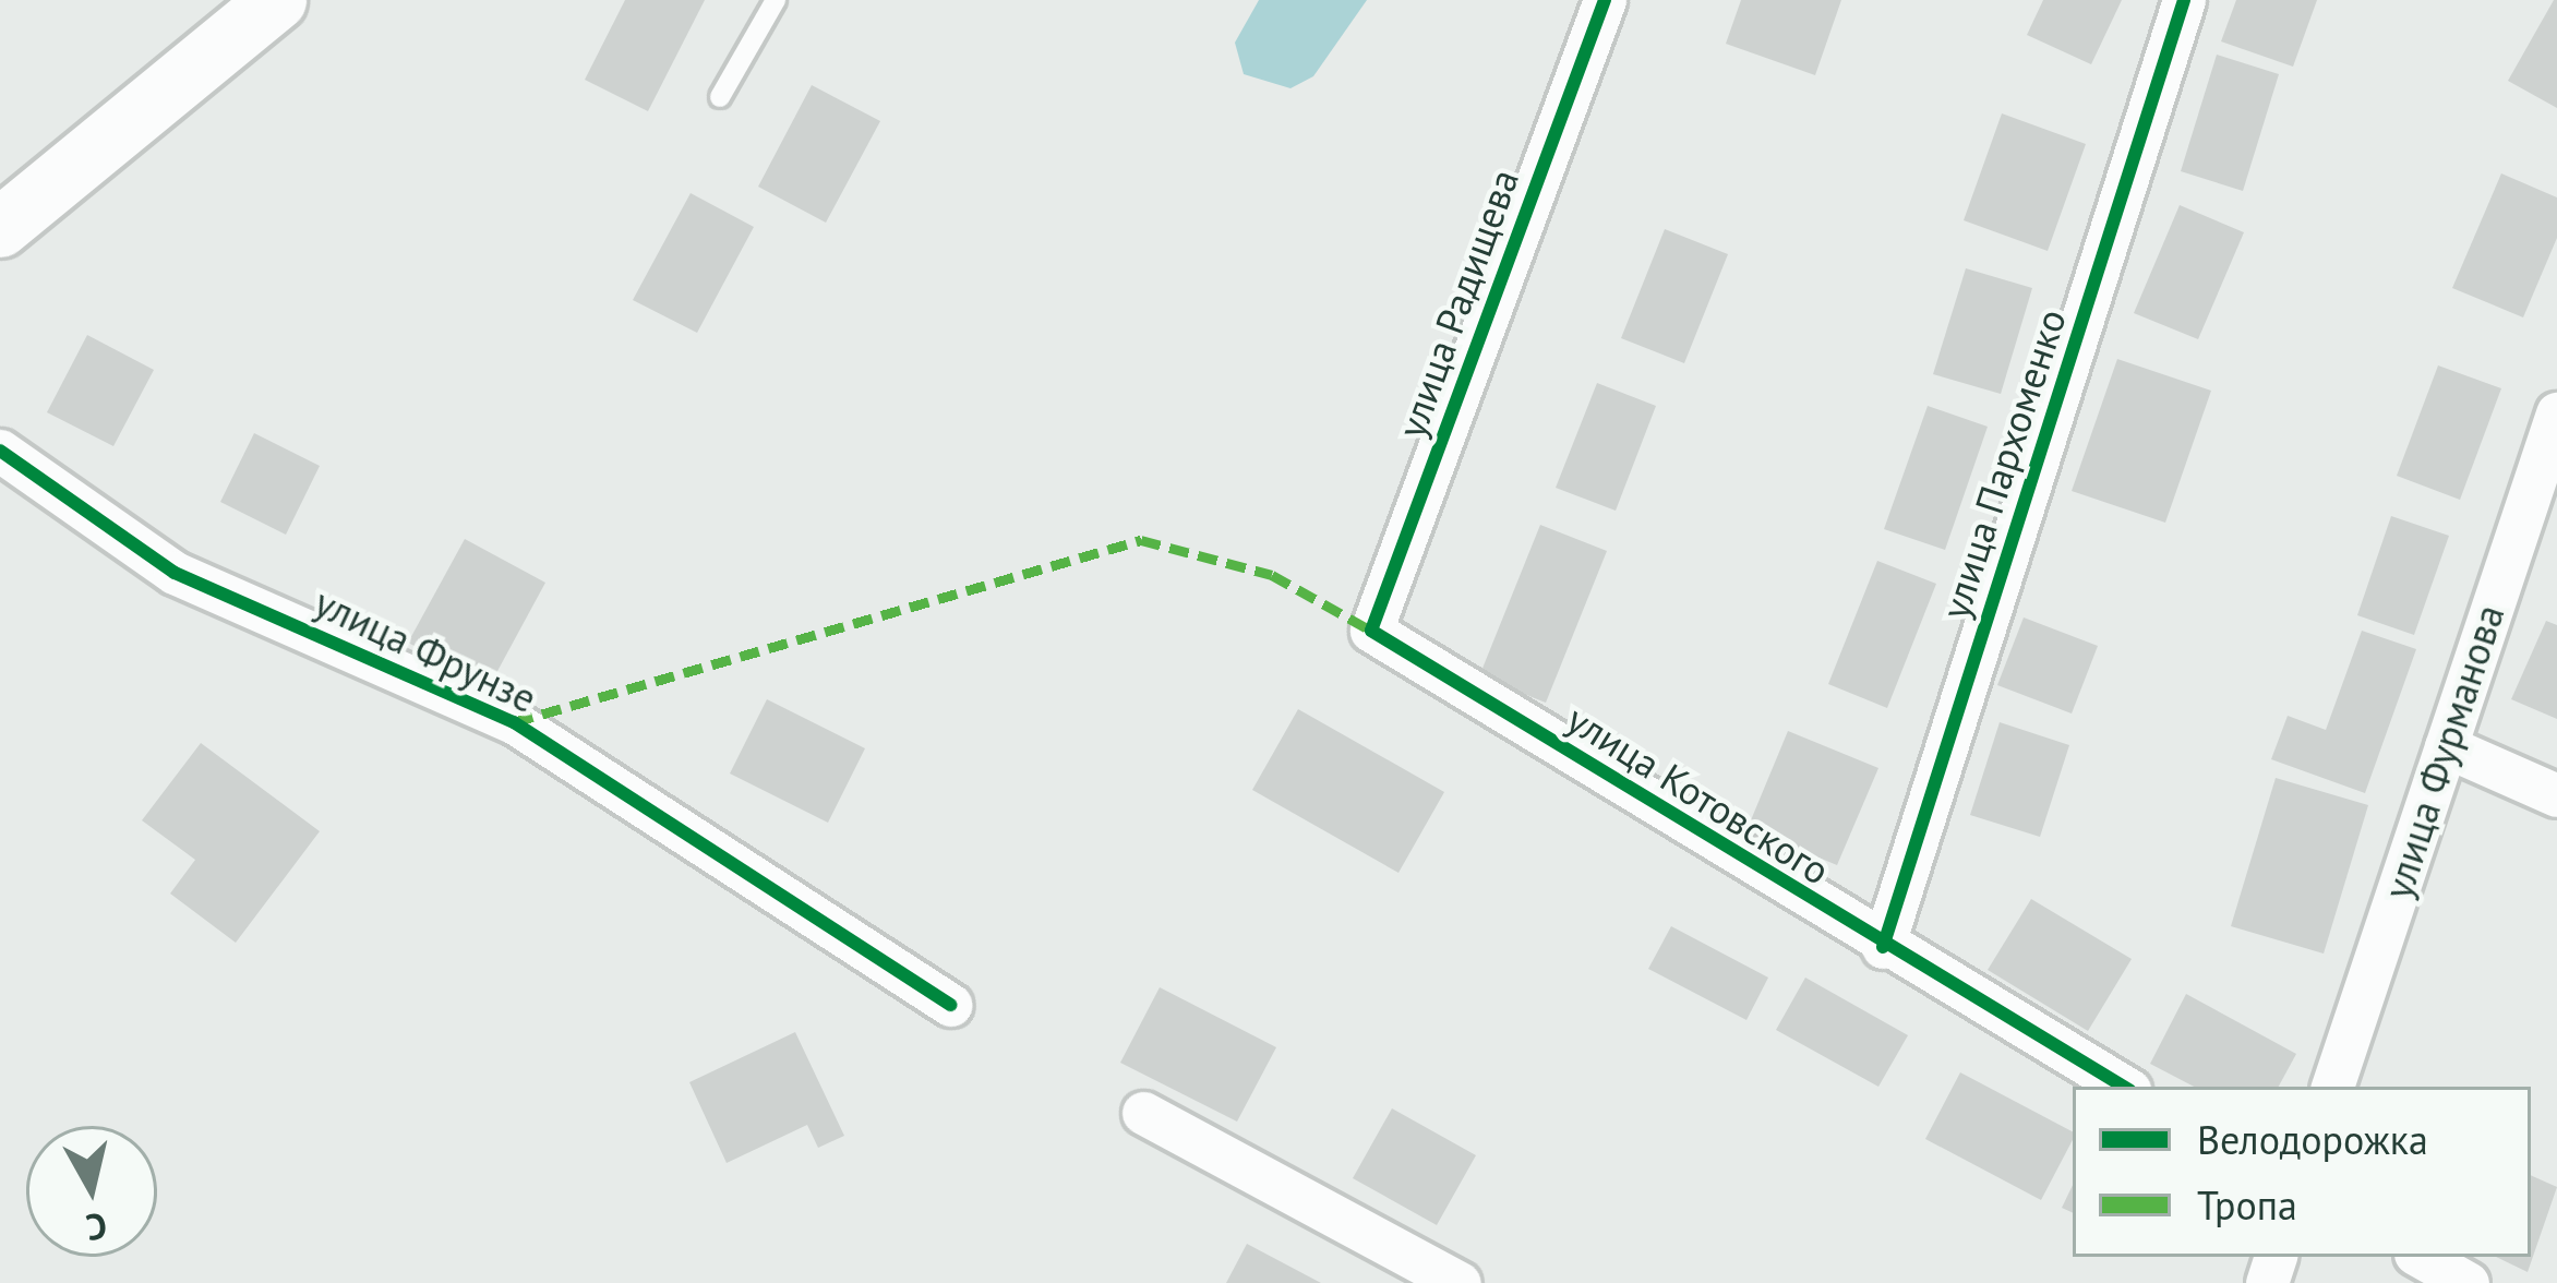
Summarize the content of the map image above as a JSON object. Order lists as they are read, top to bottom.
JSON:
{
  "streets": {
    "street": [
      "улица Радищева",
      "улица Пархоменко",
      "улица Фрунзе",
      "улица Фурманова",
      "улица Котовского"
    ]
  },
  "crossings": [
    ["улица Радищева", "улица Котовского"],
    ["улица Пархоменко", "улица Котовского"]
  ],
  "legend": ["Велодорожка", "Тропа"],
  "north": "bottom"
}
